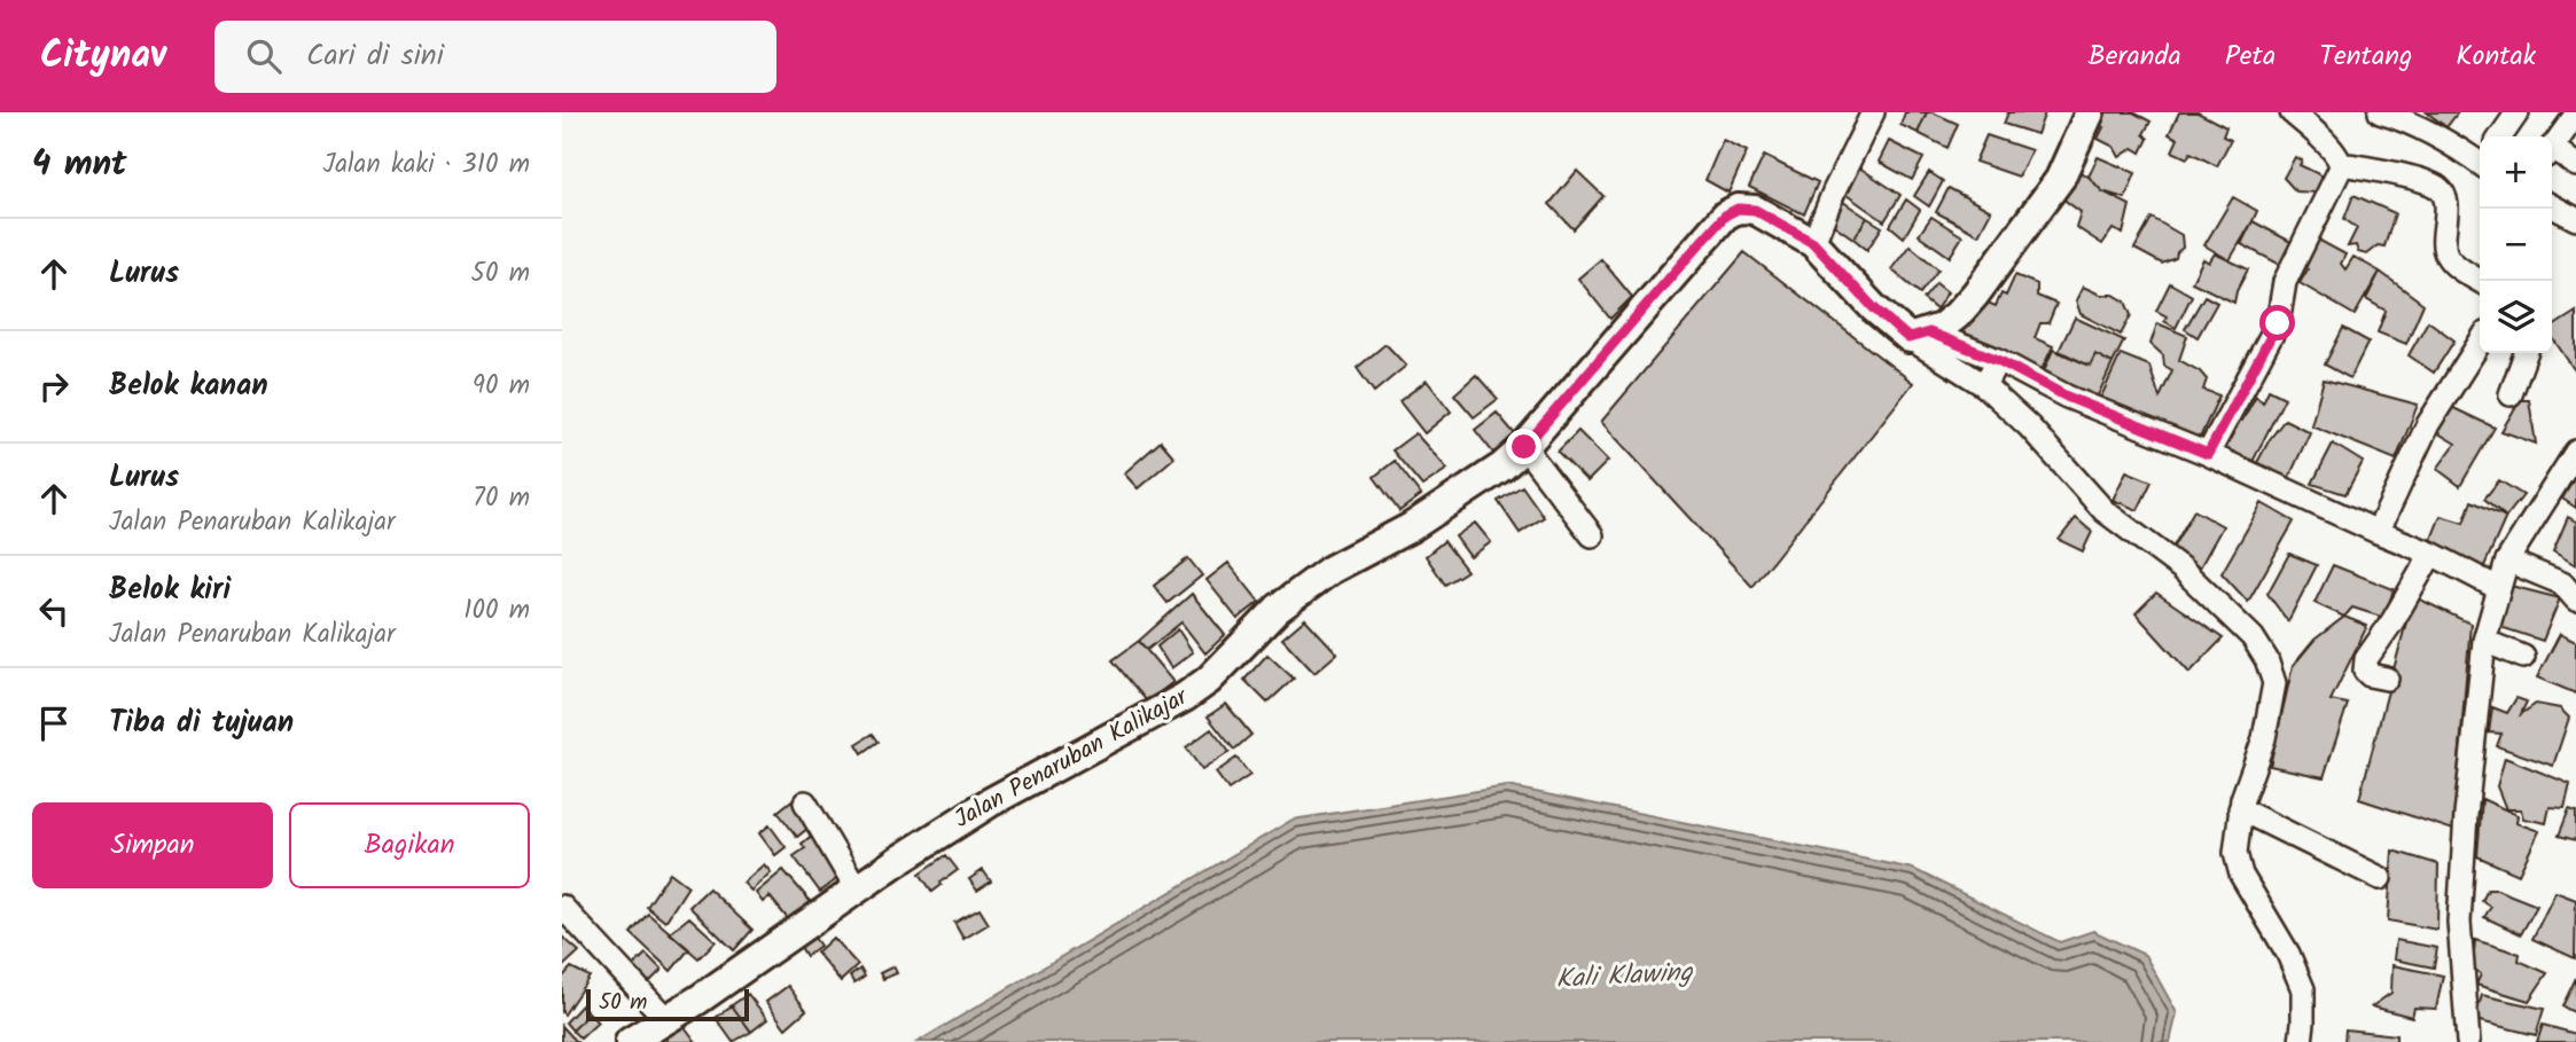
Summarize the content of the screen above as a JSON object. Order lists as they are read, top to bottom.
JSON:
{
  "streets": {
    "street": ["Jalan Penaruban Kalikajar"]
  },
  "water": ["Kali Klawing"],
  "scale_bar": "50 m",
  "page": {
    "header": "Citynav",
    "search": "Cari di sini",
    "nav": [
      "Beranda",
      "Peta",
      "Tentang",
      "Kontak"
    ],
    "heading": ["4 mnt", "Jalan kaki · 310 m"],
    "map_buttons": ["+", "−"],
    "list": [
      ["Lurus", "50 m"],
      ["Belok kanan", "90 m"],
      ["Lurus", "Jalan Penaruban Kalikajar", "70 m"],
      ["Belok kiri", "Jalan Penaruban Kalikajar", "100 m"],
      "Tiba di tujuan"
    ],
    "buttons": ["Simpan", "Bagikan"],
    "scale": "50 m"
  }
}
